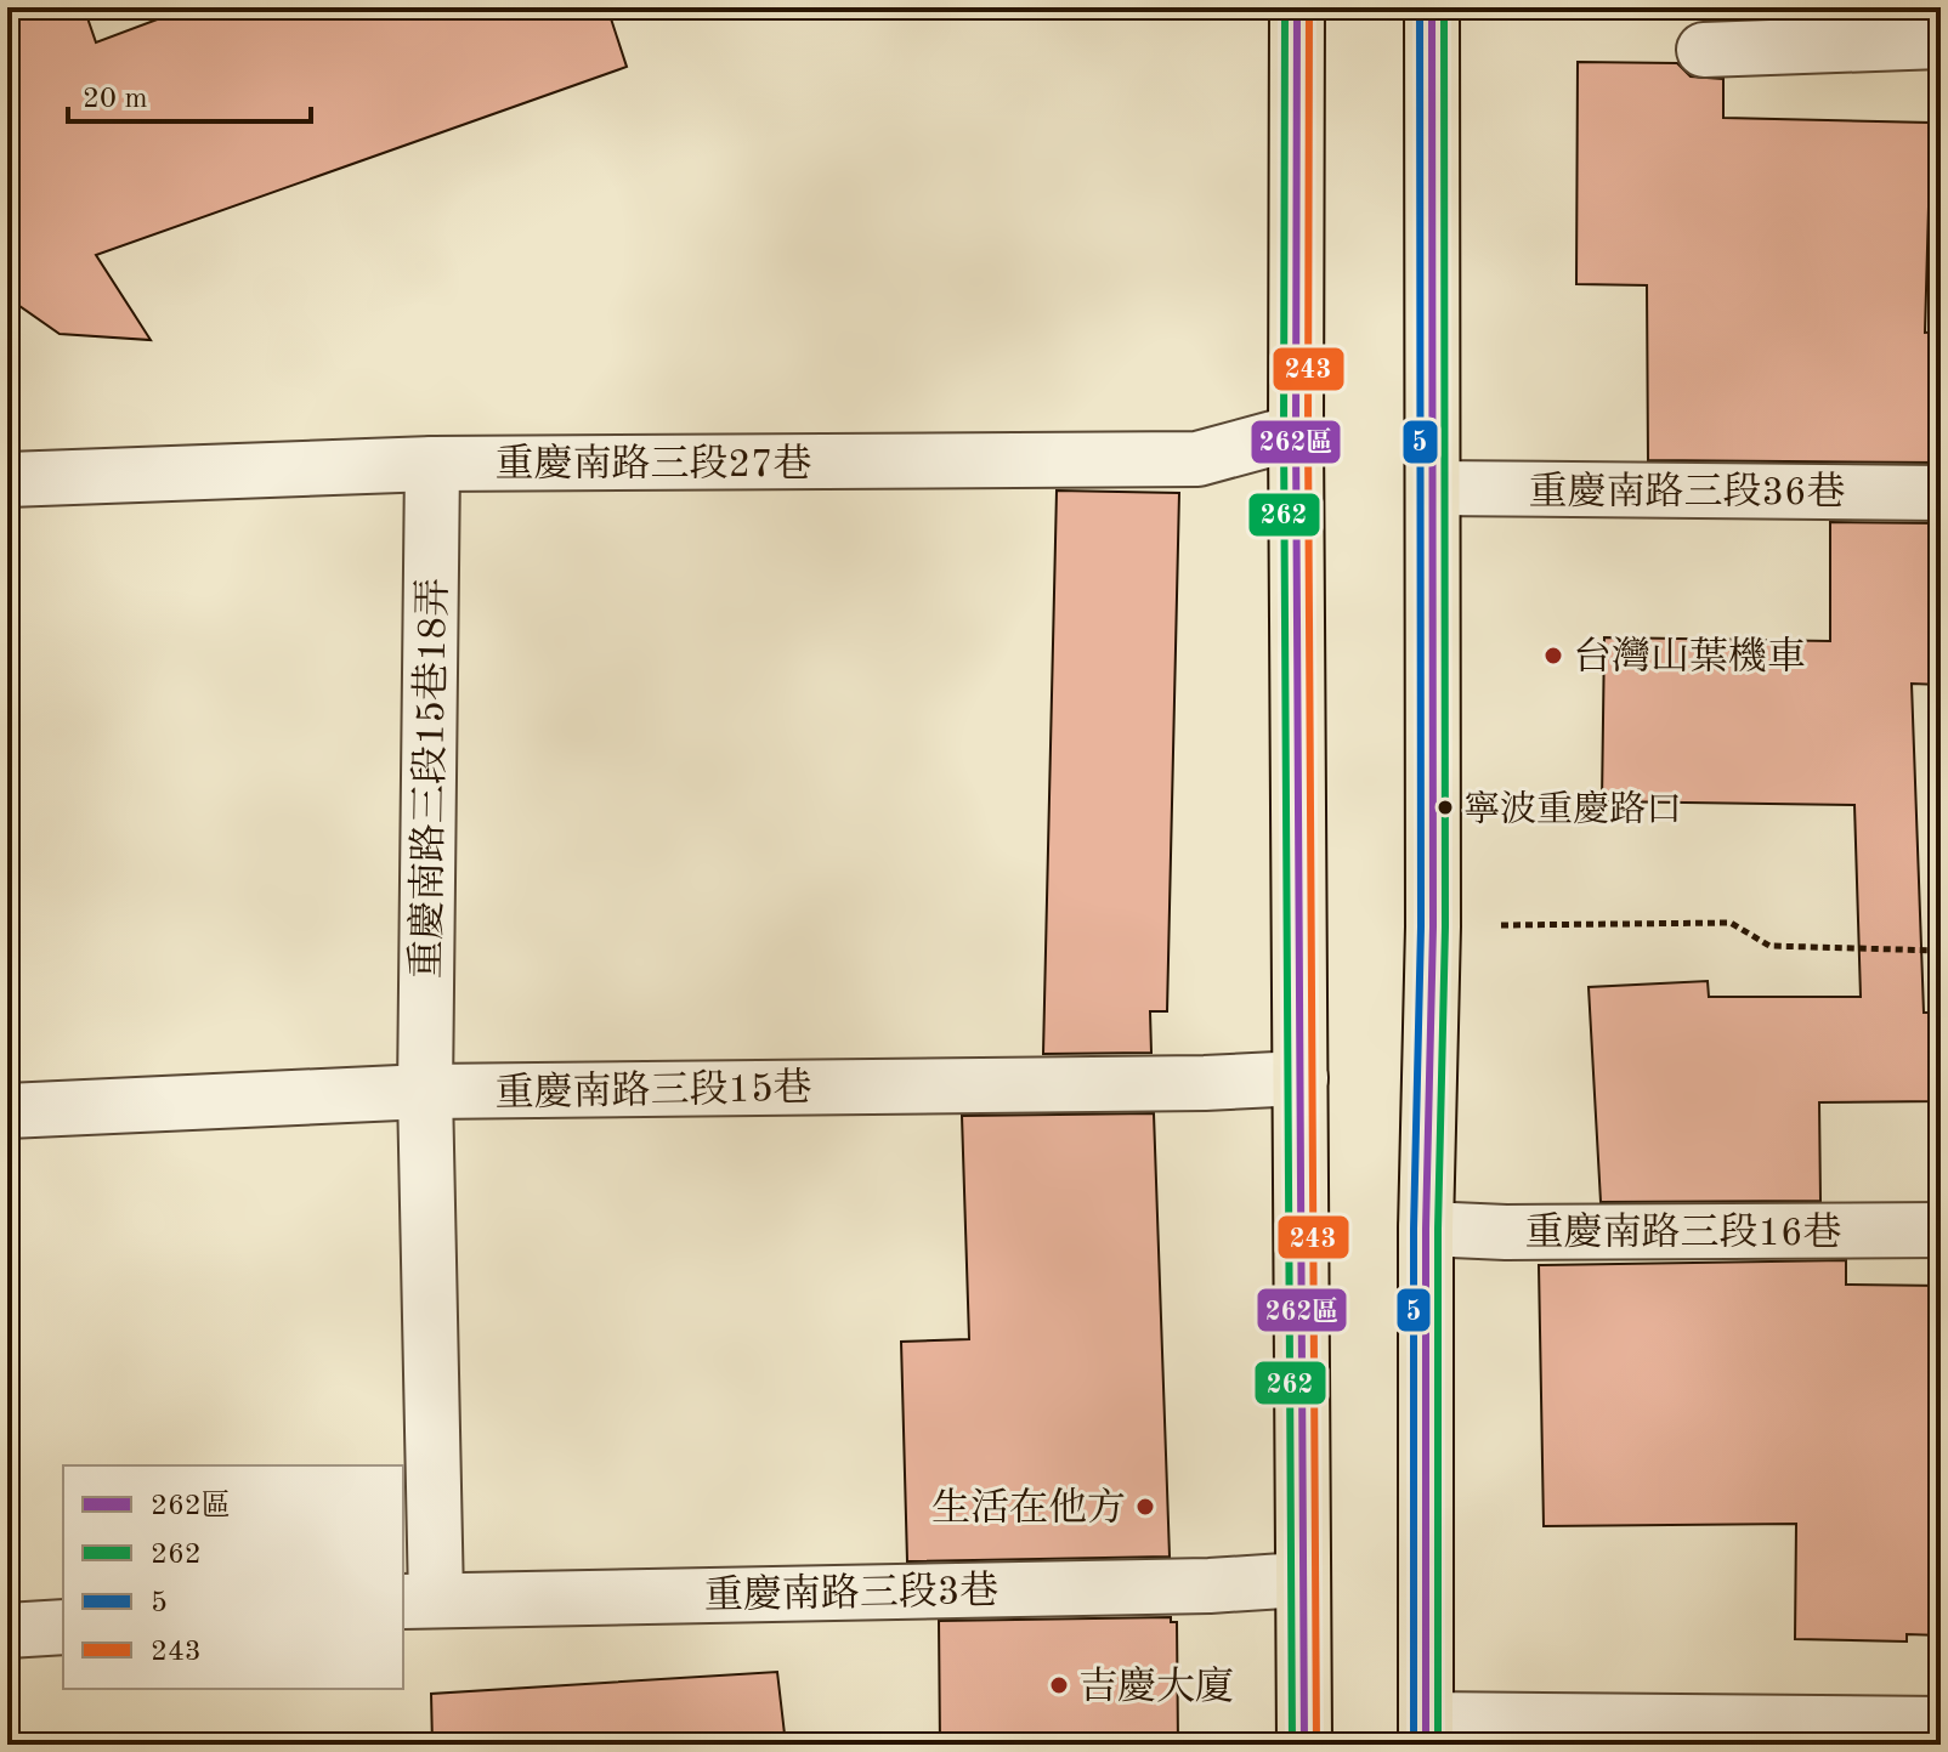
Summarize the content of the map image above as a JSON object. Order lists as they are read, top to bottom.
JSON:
{
  "streets": {
    "lane": [
      "重慶南路三段27巷",
      "重慶南路三段36巷",
      "重慶南路三段15巷18弄",
      "重慶南路三段15巷",
      "重慶南路三段16巷",
      "重慶南路三段3巷"
    ]
  },
  "crossings": [
    ["重慶南路三段27巷", "重慶南路三段15巷18弄"],
    ["重慶南路三段15巷18弄", "重慶南路三段15巷"],
    ["重慶南路三段15巷18弄", "重慶南路三段3巷"]
  ],
  "places": [
    "台灣山葉機車",
    "寧波重慶路口",
    "生活在他方",
    "吉慶大廈"
  ],
  "lines": [
    "transit line 262區",
    "transit line 262",
    "transit line 5",
    "transit line 243"
  ],
  "legend": [
    "262區",
    "262",
    "5",
    "243"
  ],
  "scale_bar": "20 m"
}
